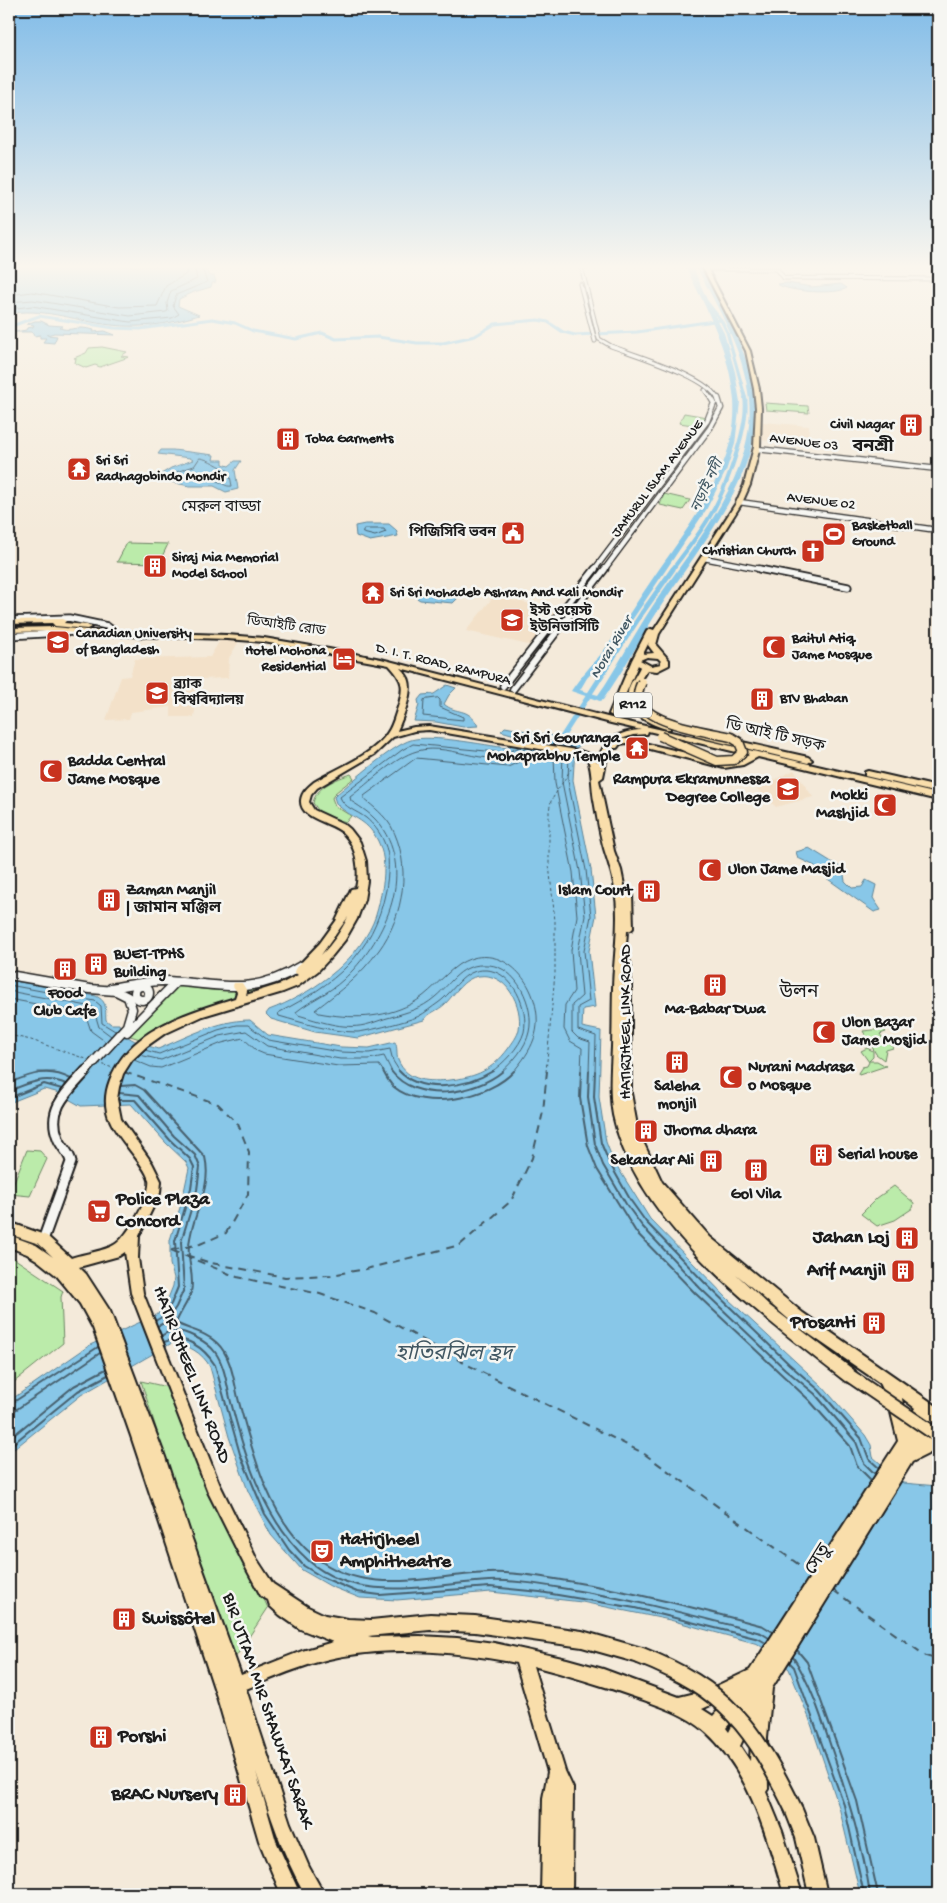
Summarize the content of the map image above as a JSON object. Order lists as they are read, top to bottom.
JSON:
{
  "streets": {
    "main road": [
      "ডিআইটি রোড",
      "D. I. T. ROAD, RAMPURA",
      "R112",
      "ডি আই টি সড়ক",
      "HATIRJHEEL LINK ROAD",
      "HATIR JHEEL LINK ROAD",
      "সেতু",
      "BIR UTTAM MIR SHAWKAT SARAK"
    ],
    "street": ["AVENUE 03", "JAHURUL ISLAM AVENUE", "AVENUE 02"]
  },
  "crossings": [
    ["AVENUE 03", "R112"],
    ["JAHURUL ISLAM AVENUE", "ডিআইটি রোড"],
    ["AVENUE 02", "R112"],
    ["ডিআইটি রোড", "D. I. T. ROAD, RAMPURA"],
    ["ডিআইটি রোড", "ডি আই টি সড়ক"],
    ["D. I. T. ROAD, RAMPURA", "ডি আই টি সড়ক"],
    ["R112", "ডি আই টি সড়ক"]
  ],
  "districts": ["বনশ্রী", "মেরুল বাড্ডা", "উলন"],
  "water": ["নড়াই নদী", "Norai River", "হাতিরঝিল হ্রদ"],
  "places": {
    "building": [
      "Civil Nagar",
      "Toba Garments",
      "Siraj Mia Memorial Model School",
      "BTV Bhaban",
      "Islam Court",
      "Zaman Manjil | জামান মঞ্জিল",
      "BUET-TPHS Building",
      "Food Club Cafe",
      "Ma-Babar Dwa",
      "Saleha monjil",
      "Jhorna dhara",
      "Serial house",
      "Sekandar Ali",
      "Gol Vila",
      "Jahan Loj",
      "Arif Manjil",
      "Prosanti",
      "Swissôtel",
      "Porshi",
      "BRAC Nursery"
    ],
    "temple": ["Sri Sri Radhagobindo Mondir", "Sri Sri Mohadeb Ashram And Kali Mondir", "Sri Sri Gouranga Mohaprabhu Temple"],
    "public building": ["পিজিসিবি ভবন"],
    "sports": ["Basketball Ground"],
    "church": ["Christian Church"],
    "school or university": [
      "ইস্ট ওয়েস্ট ইউনিভার্সিটি",
      "Canadian University of Bangladesh",
      "ব্র্যাক বিশ্ববিদ্যালয়",
      "Rampura Ekramunnessa Degree College"
    ],
    "mosque": [
      "Baitul Atiq Jame Mosque",
      "Badda Central Jame Mosque",
      "Mokki Mashjid",
      "Ulon Jame Masjid",
      "Ulon Bazar Jame Mosjid",
      "Nurani Madrasa o Mosque"
    ],
    "hotel": ["Hotel Mohona Residential"],
    "supermarket": ["Police Plaza Concord"],
    "theatre": ["Hatirjheel Amphitheatre"]
  }
}
